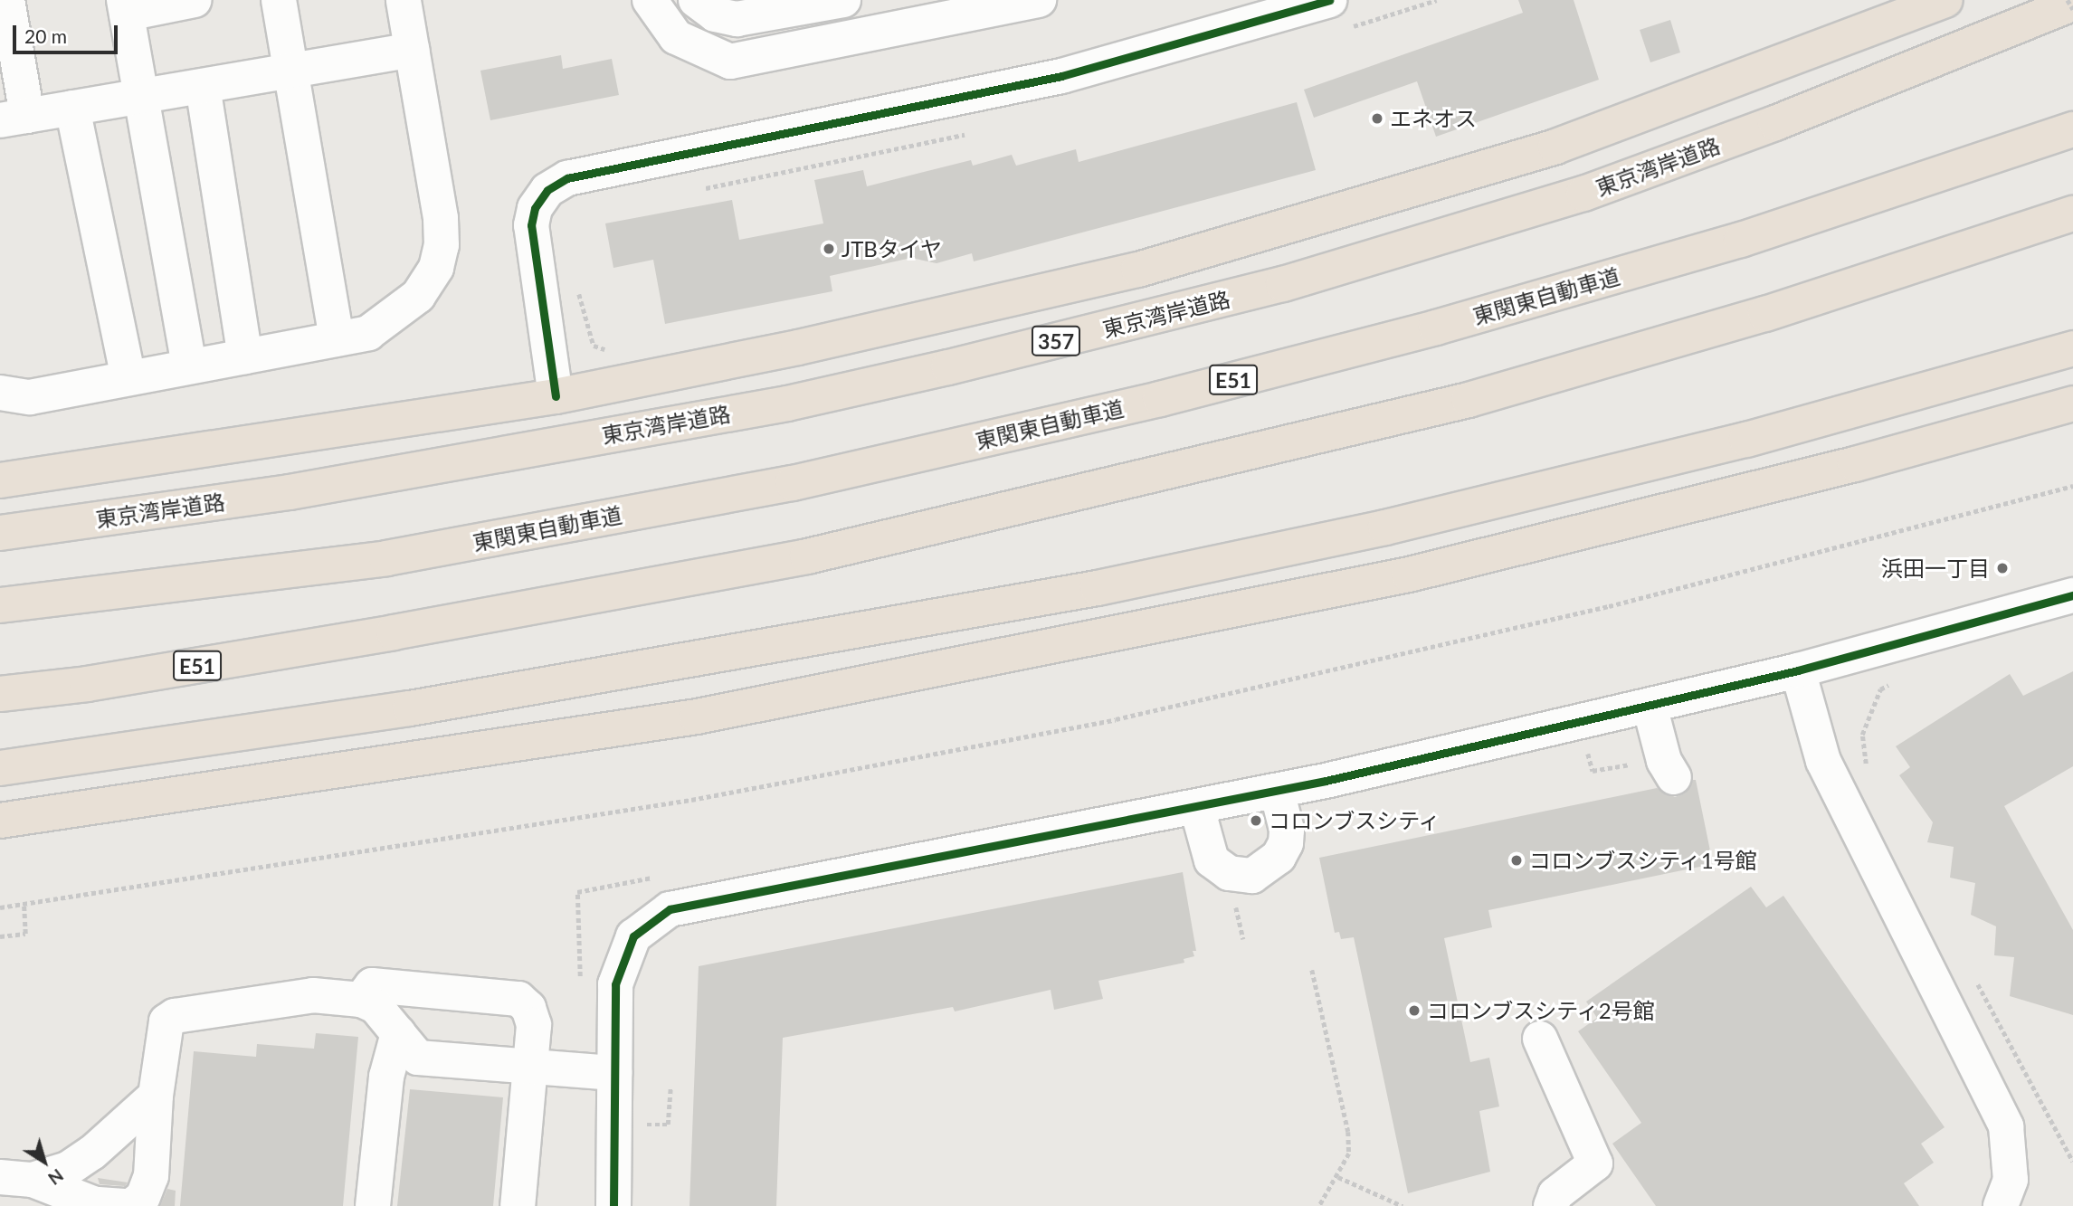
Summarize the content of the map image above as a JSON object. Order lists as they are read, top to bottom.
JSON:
{
  "streets": {
    "highway": [
      "東京湾岸道路",
      "東関東自動車道",
      "357",
      "E51"
    ]
  },
  "places": [
    "エネオス",
    "JTBタイヤ",
    "浜田一丁目",
    "コロンブスシティ",
    "コロンブスシティ1号館",
    "コロンブスシティ2号館"
  ],
  "scale_bar": "20 m",
  "north": "bottom right"
}
